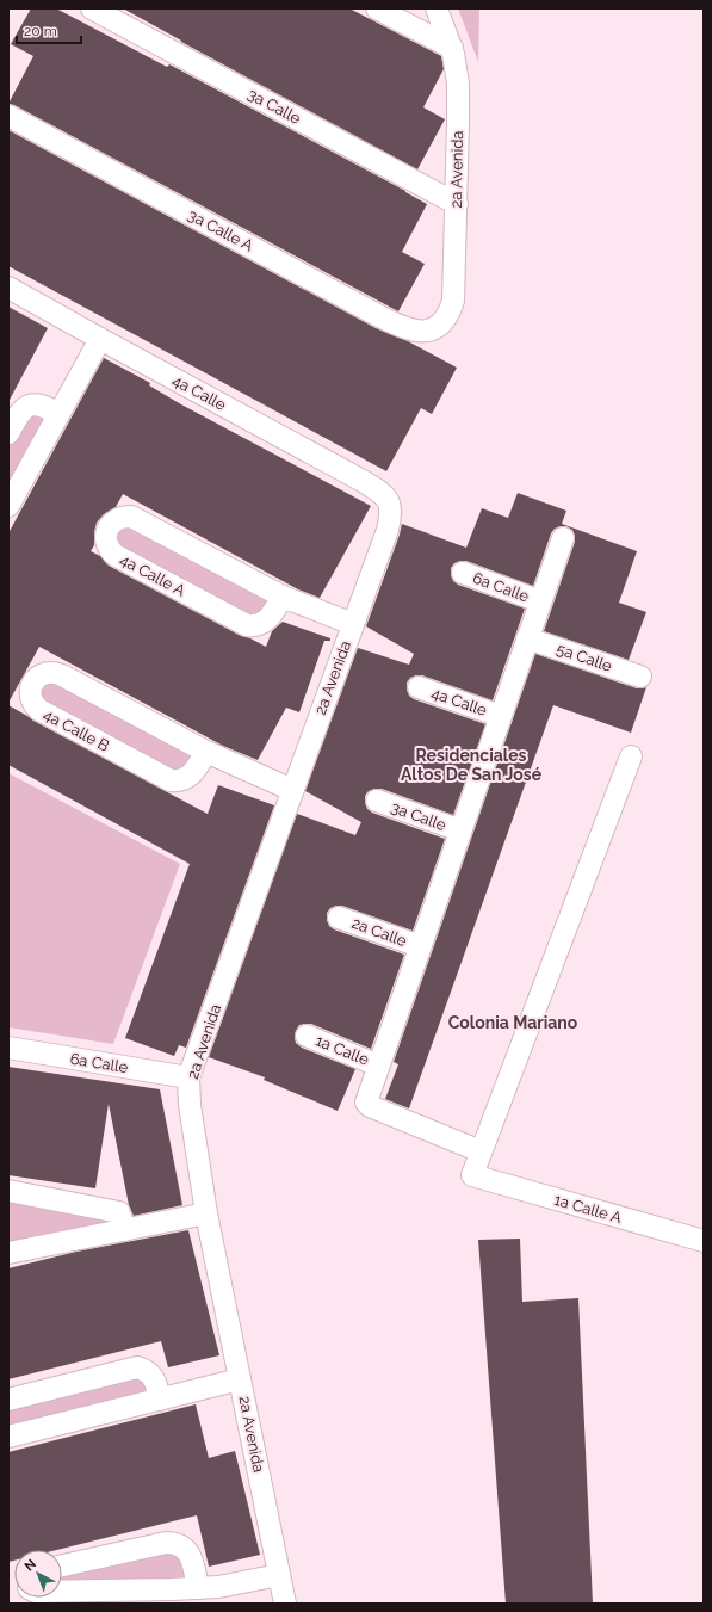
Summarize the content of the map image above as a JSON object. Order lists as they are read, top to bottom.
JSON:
{
  "streets": {
    "street": [
      "3a Calle",
      "2a Avenida",
      "3a Calle A",
      "4a Calle",
      "4a Calle A",
      "6a Calle",
      "5a Calle",
      "4a Calle B",
      "2a Calle",
      "1a Calle",
      "1a Calle A"
    ]
  },
  "crossings": [
    ["3a Calle", "2a Avenida"],
    ["2a Avenida", "3a Calle A"],
    ["2a Avenida", "4a Calle"],
    ["2a Avenida", "4a Calle A"],
    ["2a Avenida", "6a Calle"],
    ["2a Avenida", "4a Calle B"]
  ],
  "districts": ["Residenciales Altos De San José", "Colonia Mariano"],
  "scale_bar": "20 m",
  "north": "top left"
}
